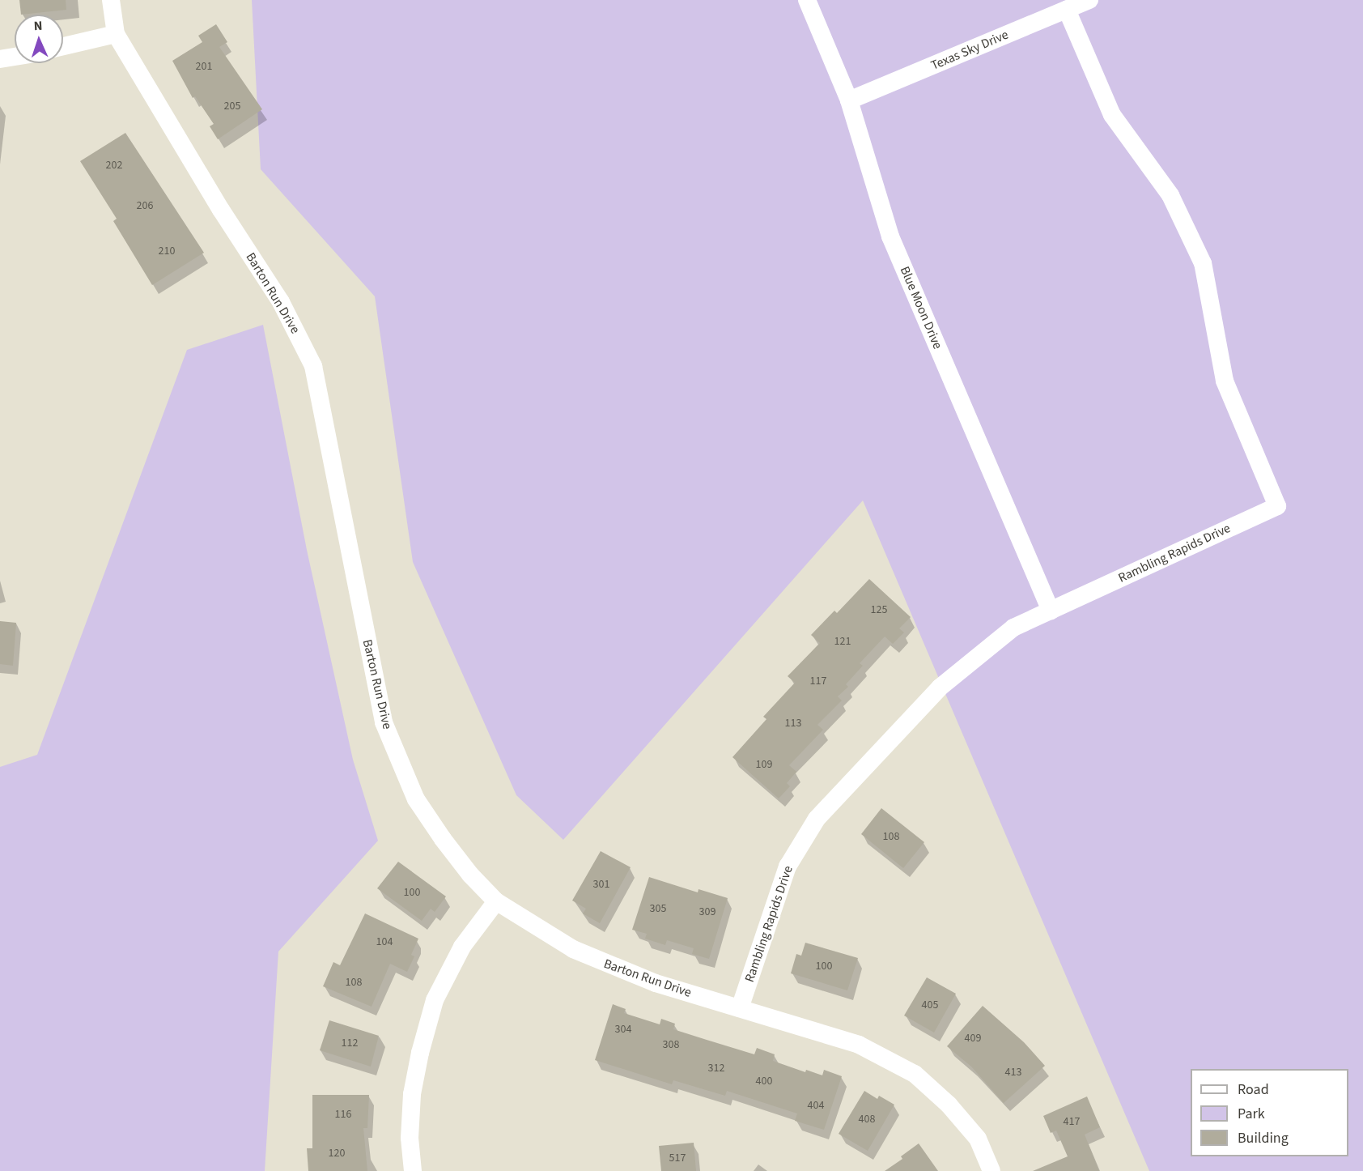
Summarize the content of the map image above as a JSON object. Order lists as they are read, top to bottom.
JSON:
{
  "streets": {
    "street": [
      "Texas Sky Drive",
      "Barton Run Drive",
      "Blue Moon Drive",
      "Rambling Rapids Drive"
    ]
  },
  "crossings": [
    ["Texas Sky Drive", "Blue Moon Drive"],
    ["Texas Sky Drive", "Rambling Rapids Drive"],
    ["Barton Run Drive", "Rambling Rapids Drive"],
    ["Blue Moon Drive", "Rambling Rapids Drive"]
  ],
  "house_numbers": [
    "201",
    "205",
    "202",
    "206",
    "210",
    "125",
    "121",
    "117",
    "113",
    "109",
    "108",
    "301",
    "100",
    "305",
    "309",
    "104",
    "100",
    "108",
    "405",
    "304",
    "409",
    "112",
    "308",
    "312",
    "413",
    "400",
    "404",
    "116",
    "408",
    "417",
    "120",
    "517"
  ],
  "legend": ["Road", "Park", "Building"],
  "north": "top"
}
